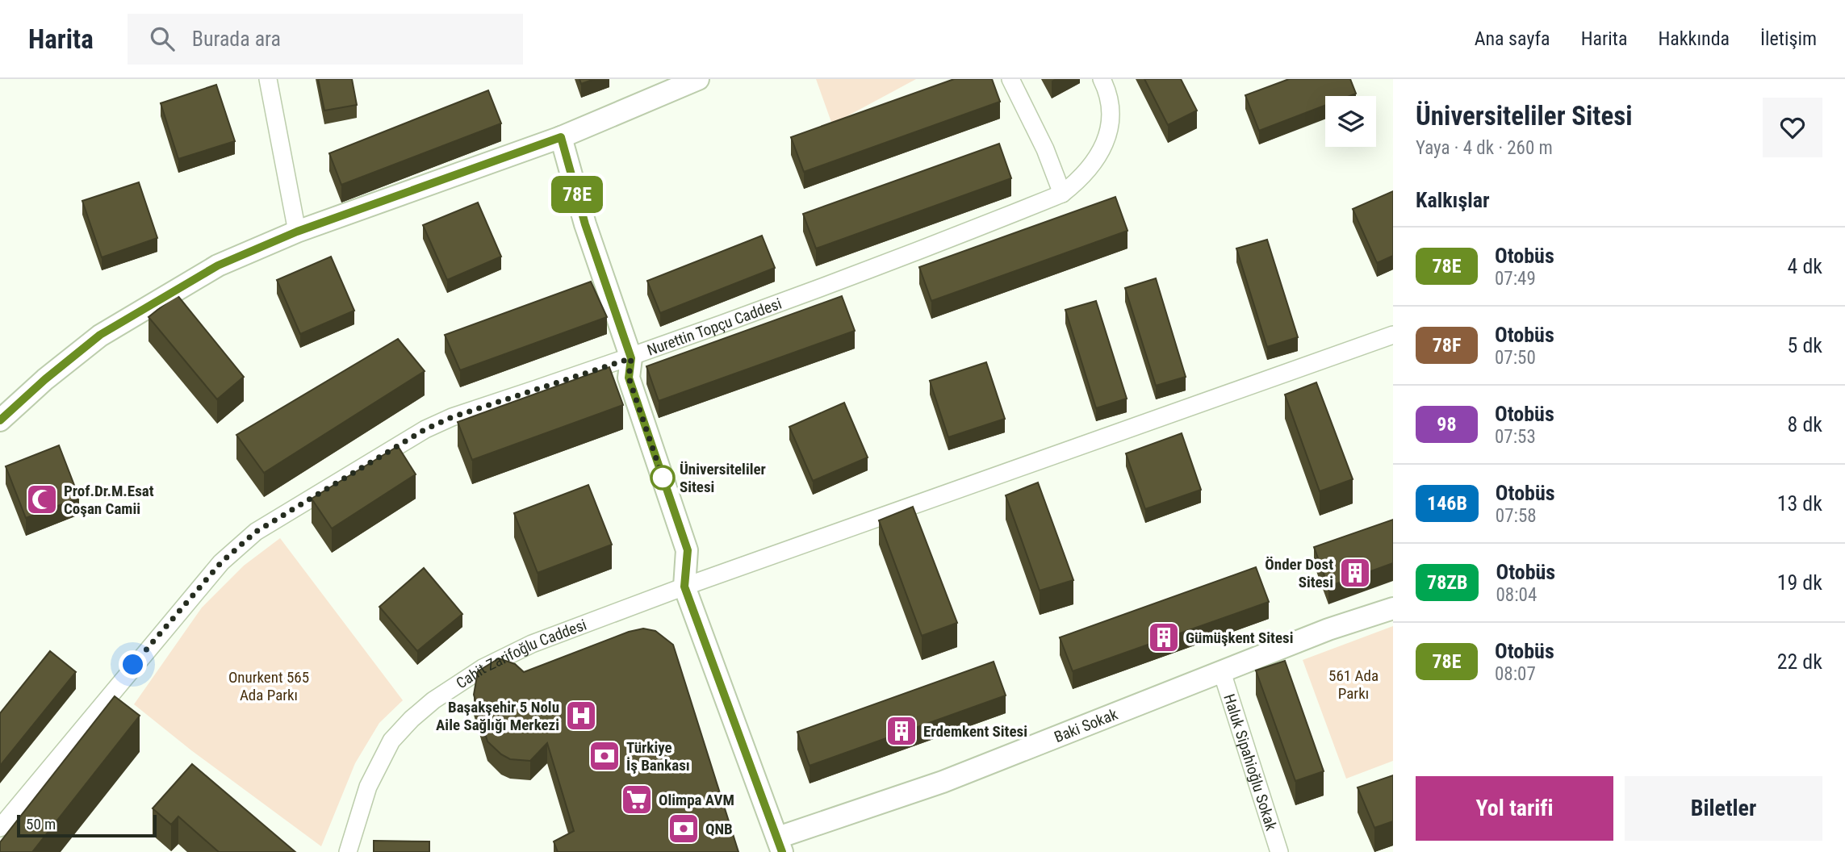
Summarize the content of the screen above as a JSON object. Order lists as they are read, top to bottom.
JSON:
{
  "streets": {
    "street": [
      "Nurettin Topçu Caddesi",
      "Cahit Zarifoğlu Caddesi",
      "Baki Sokak",
      "Haluk Sipahioğlu Sokak"
    ]
  },
  "crossings": [
    ["Baki Sokak", "Haluk Sipahioğlu Sokak"]
  ],
  "parks": ["561 Ada Parkı", "Onurkent 565 Ada Parkı"],
  "places": {
    "other": ["Üniversiteliler Sitesi"],
    "mosque": ["Prof.Dr.M.Esat Coşan Camii"],
    "building": ["Önder Dost Sitesi", "Gümüşkent Sitesi", "Erdemkent Sitesi"],
    "hospital": ["Başakşehir 5 Nolu Aile Sağlığı Merkezi"],
    "bank": ["Türkiye İş Bankası", "QNB"],
    "supermarket": ["Olimpa AVM"]
  },
  "lines": ["bus line 78E"],
  "scale_bar": "50 m",
  "page": {
    "header": "Harita",
    "search": "Burada ara",
    "nav": [
      "Ana sayfa",
      "Harita",
      "Hakkında",
      "İletişim"
    ],
    "on_map": "78E",
    "heading": [
      ["Üniversiteliler Sitesi", "Yaya · 4 dk · 260 m"],
      "Kalkışlar"
    ],
    "list": [
      {
        "mark": "78E",
        "name": "Otobüs",
        "note": "07:49",
        "value": "4 dk"
      },
      {
        "mark": "78F",
        "name": "Otobüs",
        "note": "07:50",
        "value": "5 dk"
      },
      {
        "mark": "98",
        "name": "Otobüs",
        "note": "07:53",
        "value": "8 dk"
      },
      {
        "mark": "146B",
        "name": "Otobüs",
        "note": "07:58",
        "value": "13 dk"
      },
      {
        "mark": "78ZB",
        "name": "Otobüs",
        "note": "08:04",
        "value": "19 dk"
      },
      {
        "mark": "78E",
        "name": "Otobüs",
        "note": "08:07",
        "value": "22 dk"
      }
    ],
    "buttons": ["Yol tarifi", "Biletler"],
    "scale": "50 m"
  }
}
